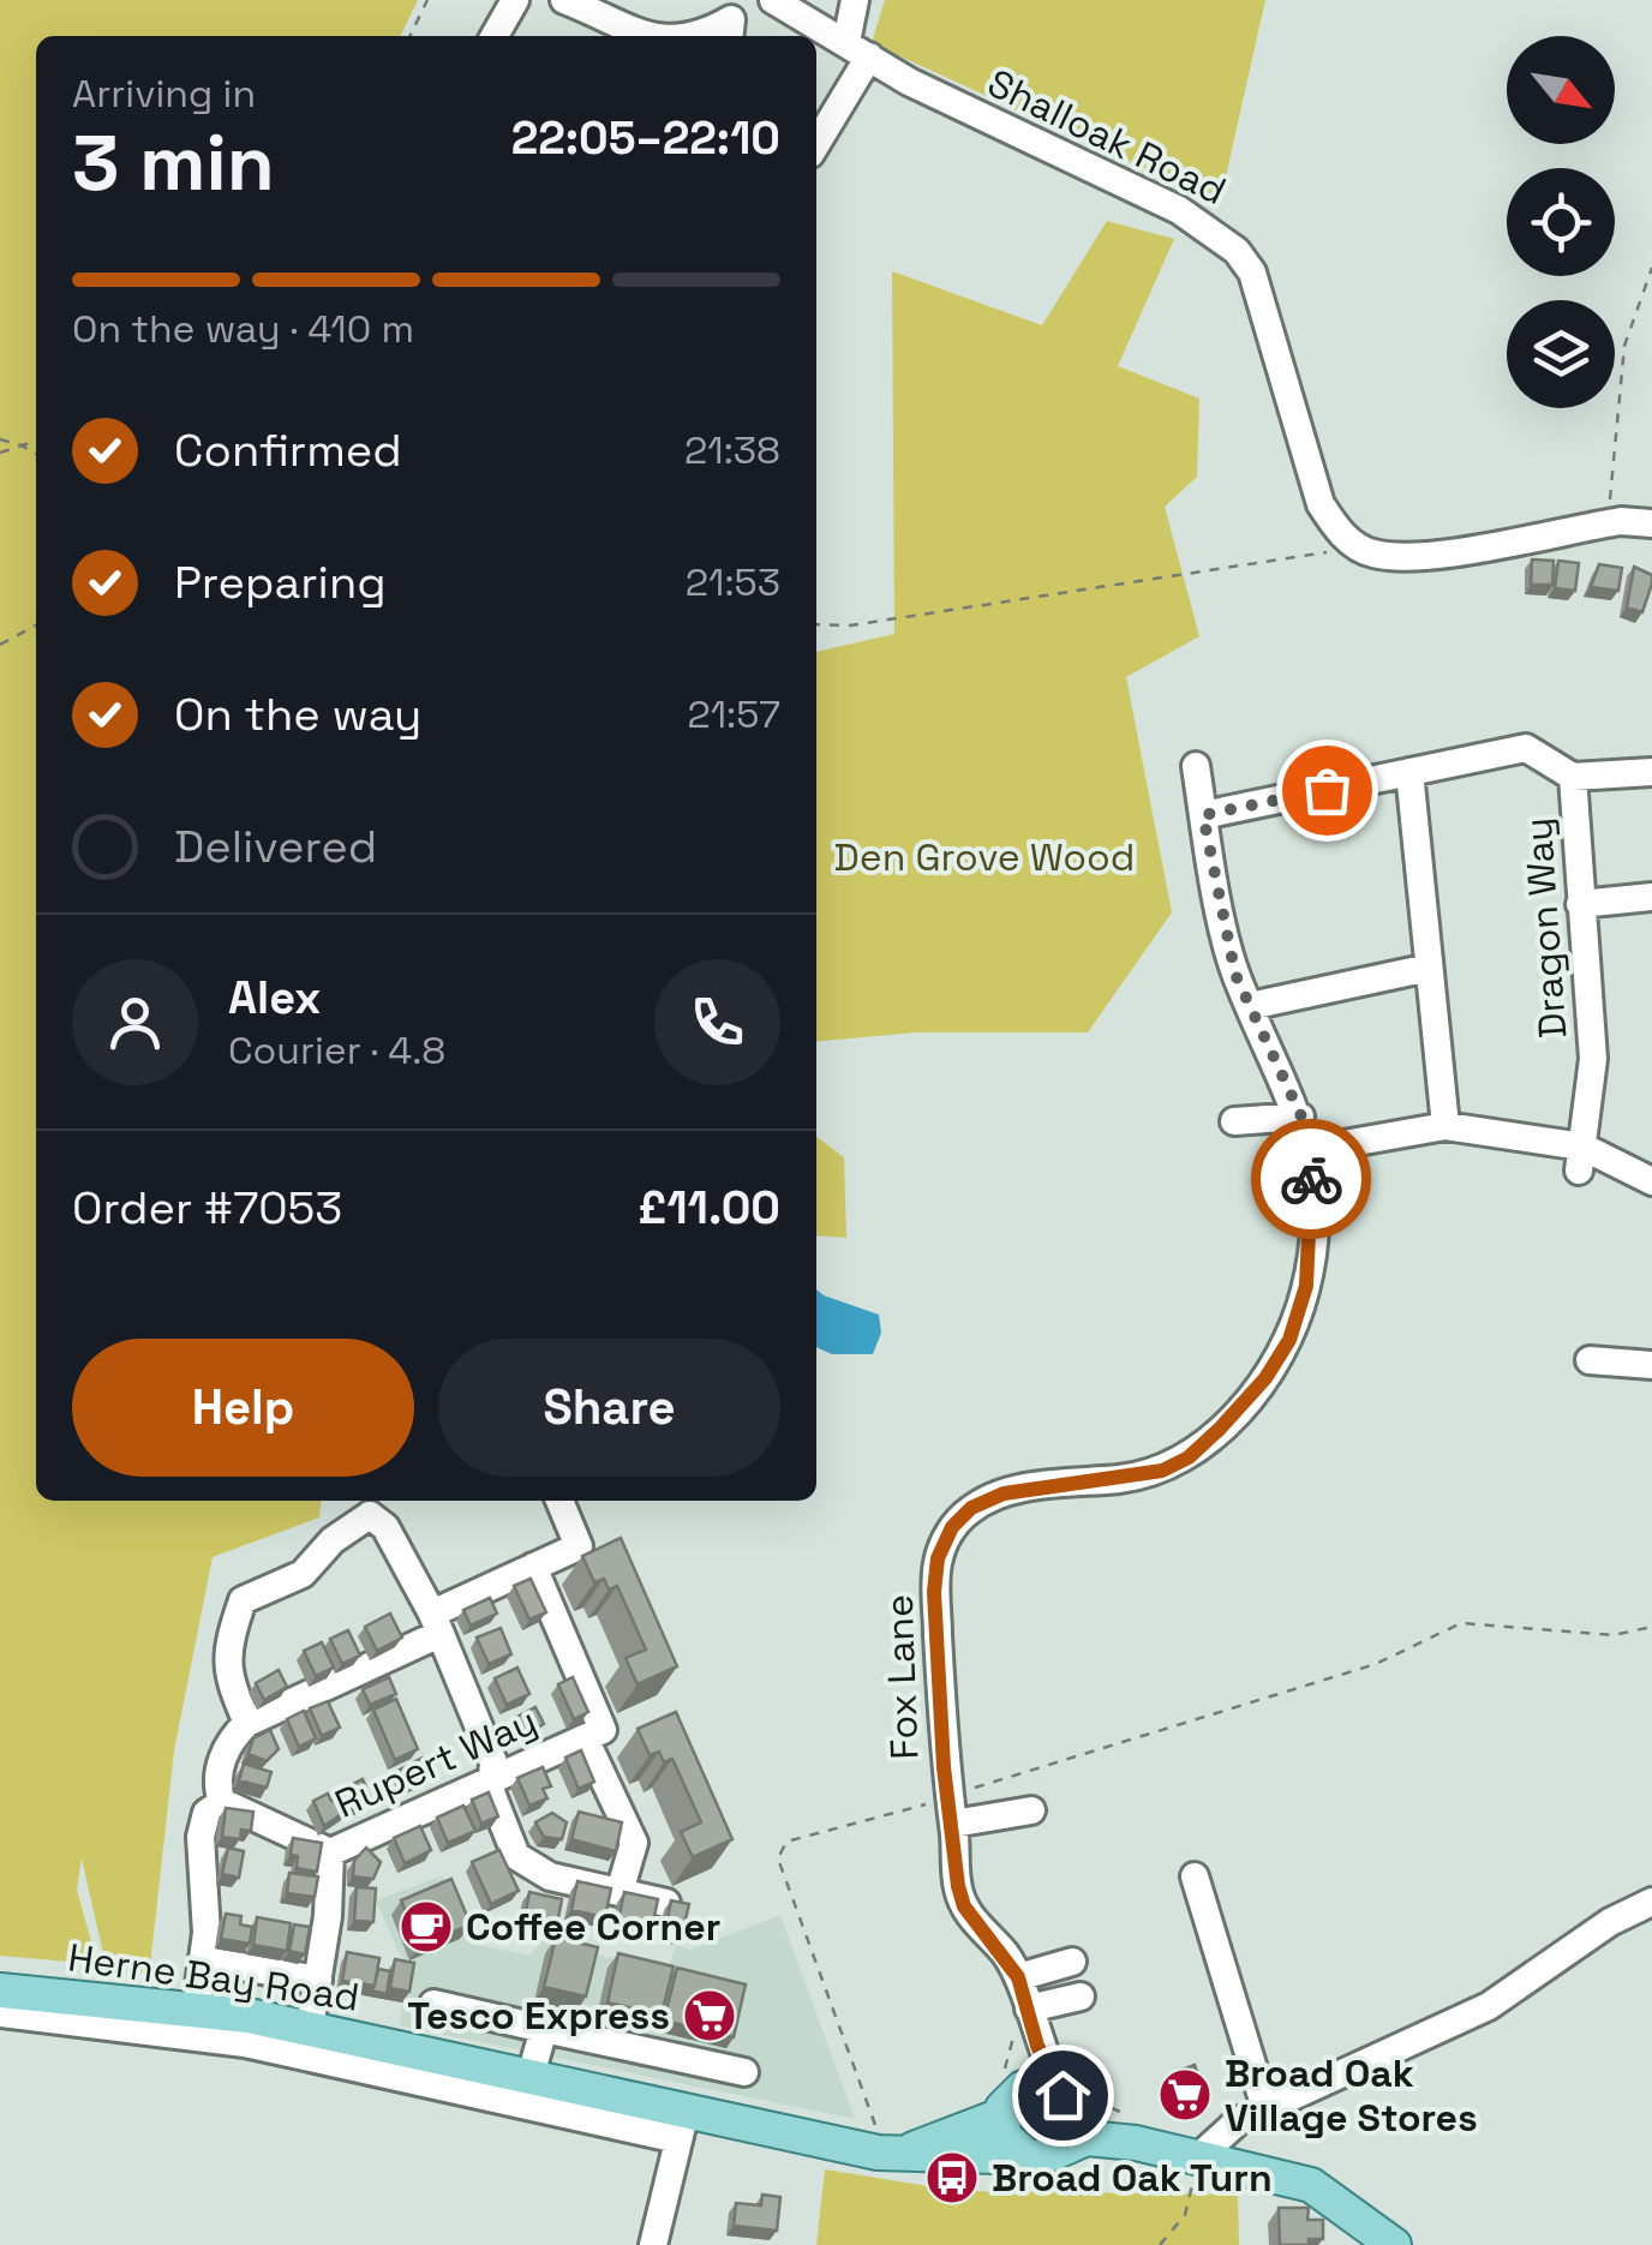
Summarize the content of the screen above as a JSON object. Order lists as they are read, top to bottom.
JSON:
{
  "streets": {
    "main road": ["Herne Bay Road"],
    "street": [
      "Shalloak Road",
      "Dragon Way",
      "Fox Lane",
      "Rupert Way"
    ]
  },
  "crossings": [
    ["Dragon Way", "Fox Lane"],
    ["Fox Lane", "Herne Bay Road"],
    ["Rupert Way", "Herne Bay Road"]
  ],
  "parks": ["Den Grove Wood"],
  "places": {
    "cafe": ["Coffee Corner"],
    "supermarket": ["Tesco Express", "Broad Oak Village Stores"],
    "bus stop": ["Broad Oak Turn"]
  },
  "north": "bottom right",
  "page": {
    "heading": ["3 min", "Arriving in", "22:05–22:10"],
    "panel": [
      "Alex",
      "Courier · 4.8",
      "Order #7053",
      "£11.00"
    ],
    "bar": "On the way · 410 m",
    "list": [
      ["Confirmed", "21:38"],
      ["Preparing", "21:53"],
      ["On the way", "21:57"],
      "Delivered"
    ],
    "buttons": ["Help", "Share"]
  }
}
